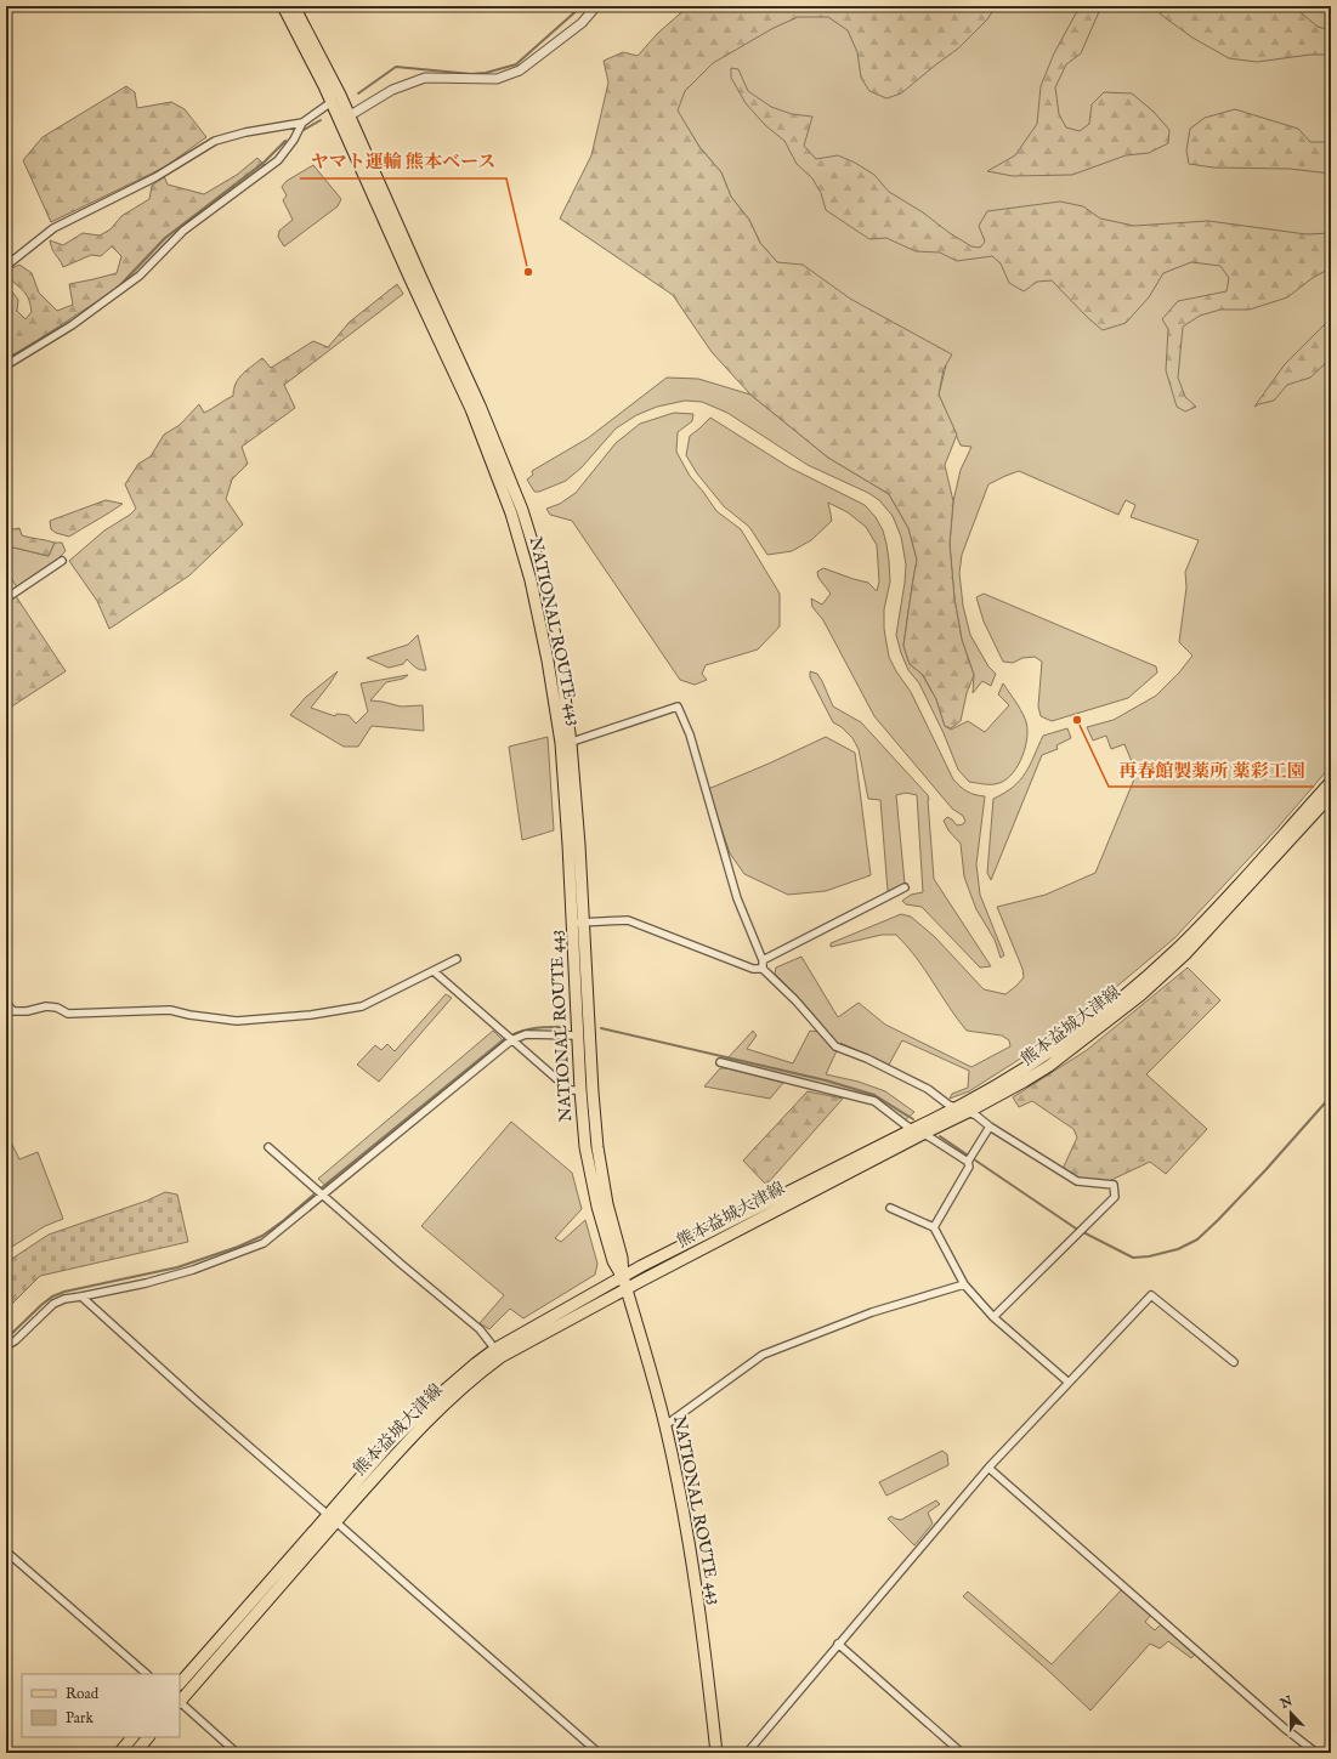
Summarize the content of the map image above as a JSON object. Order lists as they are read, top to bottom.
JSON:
{
  "streets": {
    "main road": ["NATIONAL ROUTE 443", "熊本益城大津線"]
  },
  "crossings": [
    ["NATIONAL ROUTE 443", "熊本益城大津線"]
  ],
  "places": ["ヤマト運輸 熊本ベース", "再春館製薬所 薬彩工園"],
  "legend": ["Road", "Park"],
  "north": "top"
}
